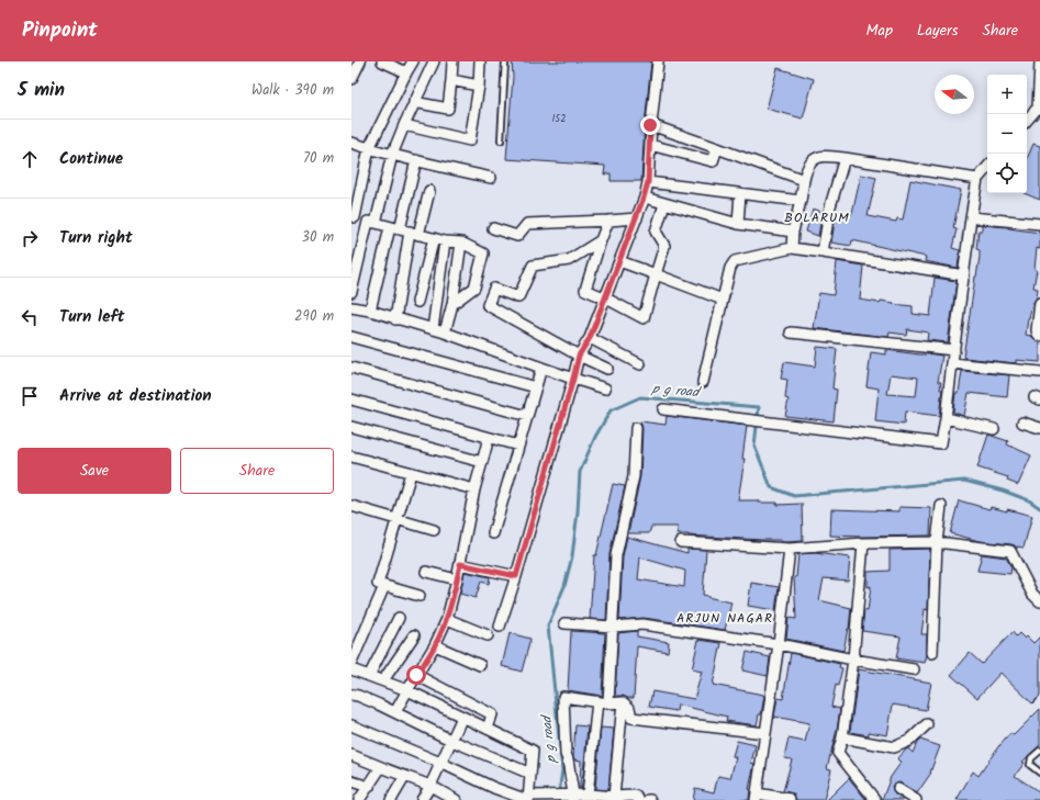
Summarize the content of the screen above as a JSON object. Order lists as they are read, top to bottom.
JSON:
{
  "districts": ["BOLARUM", "ARJUN NAGAR"],
  "water": ["p g road"],
  "house_numbers": ["152"],
  "north": "left",
  "page": {
    "header": "Pinpoint",
    "nav": ["Map", "Layers", "Share"],
    "heading": ["5 min", "Walk · 390 m"],
    "map_buttons": ["+", "−"],
    "list": [
      ["Continue", "70 m"],
      ["Turn right", "30 m"],
      ["Turn left", "290 m"],
      "Arrive at destination"
    ],
    "buttons": ["Save", "Share"]
  }
}
